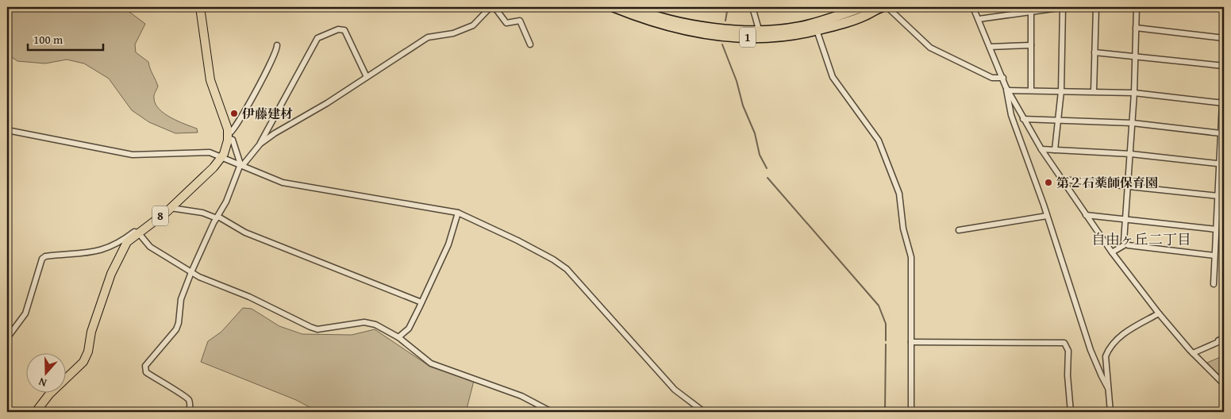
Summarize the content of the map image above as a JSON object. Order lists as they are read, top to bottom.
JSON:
{
  "streets": {
    "highway": ["1"],
    "main road": ["8"]
  },
  "districts": ["自由ヶ丘二丁目"],
  "places": ["伊藤建材", "第２石薬師保育園"],
  "scale_bar": "100 m",
  "north": "bottom"
}
